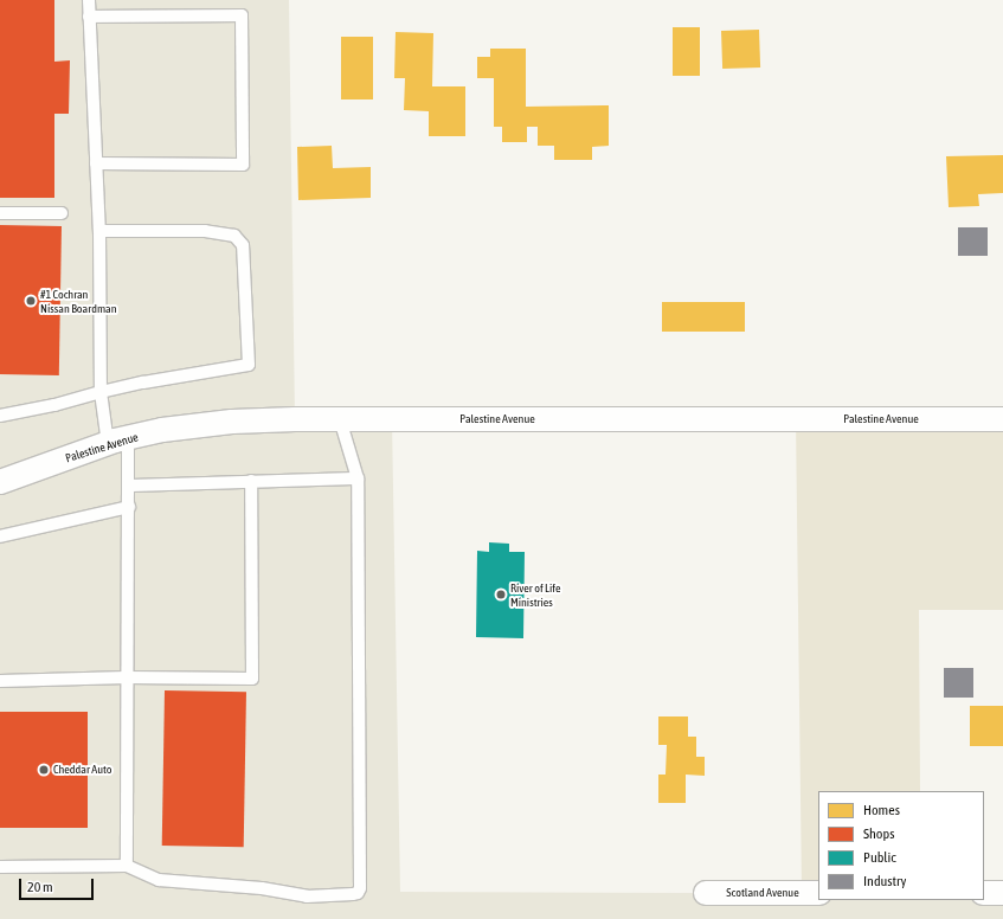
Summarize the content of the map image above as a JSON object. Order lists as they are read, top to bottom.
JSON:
{
  "streets": {
    "street": ["Palestine Avenue", "Scotland Avenue"]
  },
  "places": ["#1 Cochran Nissan Boardman", "River of Life Ministries", "Cheddar Auto"],
  "legend": [
    "Homes",
    "Shops",
    "Public",
    "Industry"
  ],
  "scale_bar": "20 m"
}
